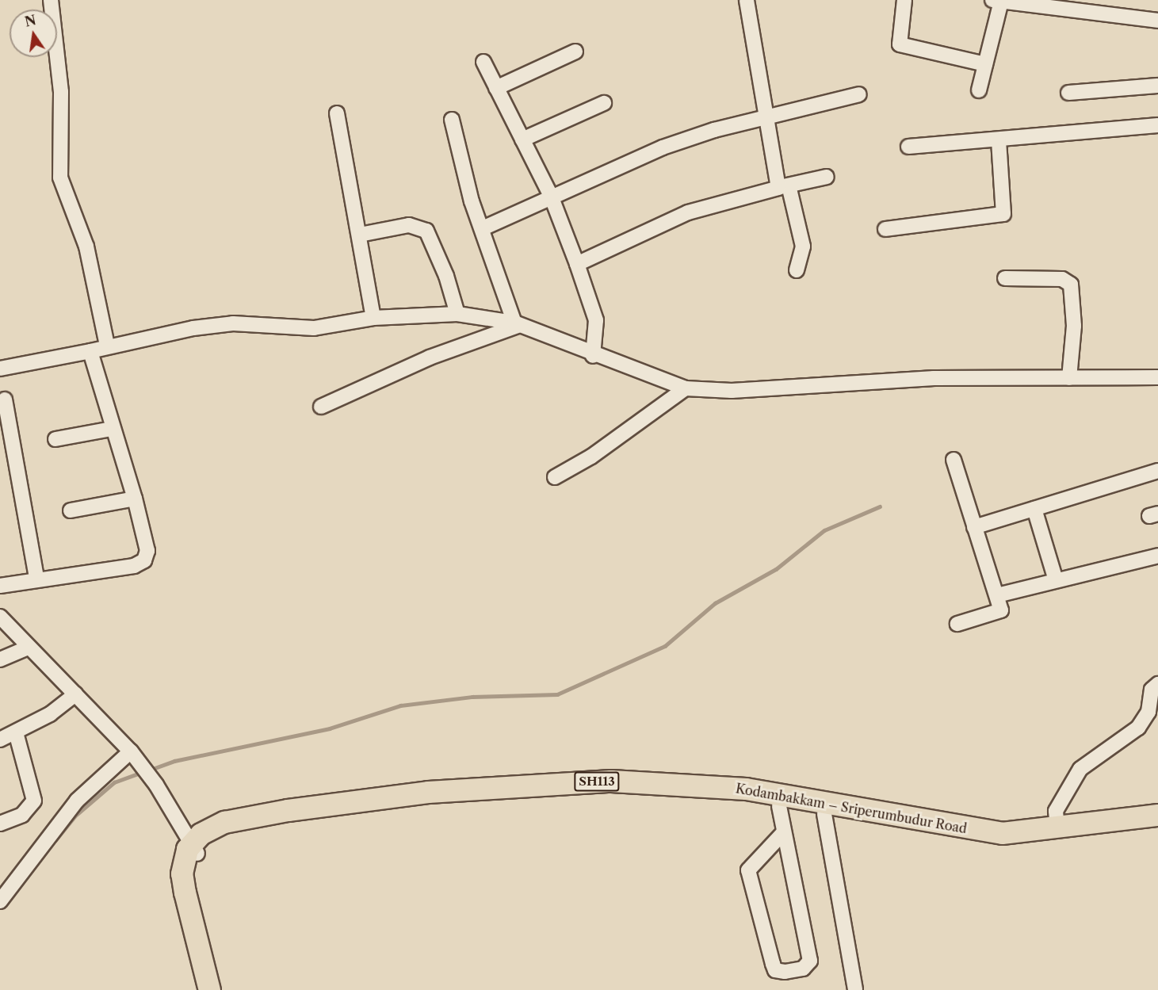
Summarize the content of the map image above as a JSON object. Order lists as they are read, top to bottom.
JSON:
{
  "streets": {
    "main road": ["SH113", "Kodambakkam – Sriperumbudur Road"]
  },
  "north": "top"
}
